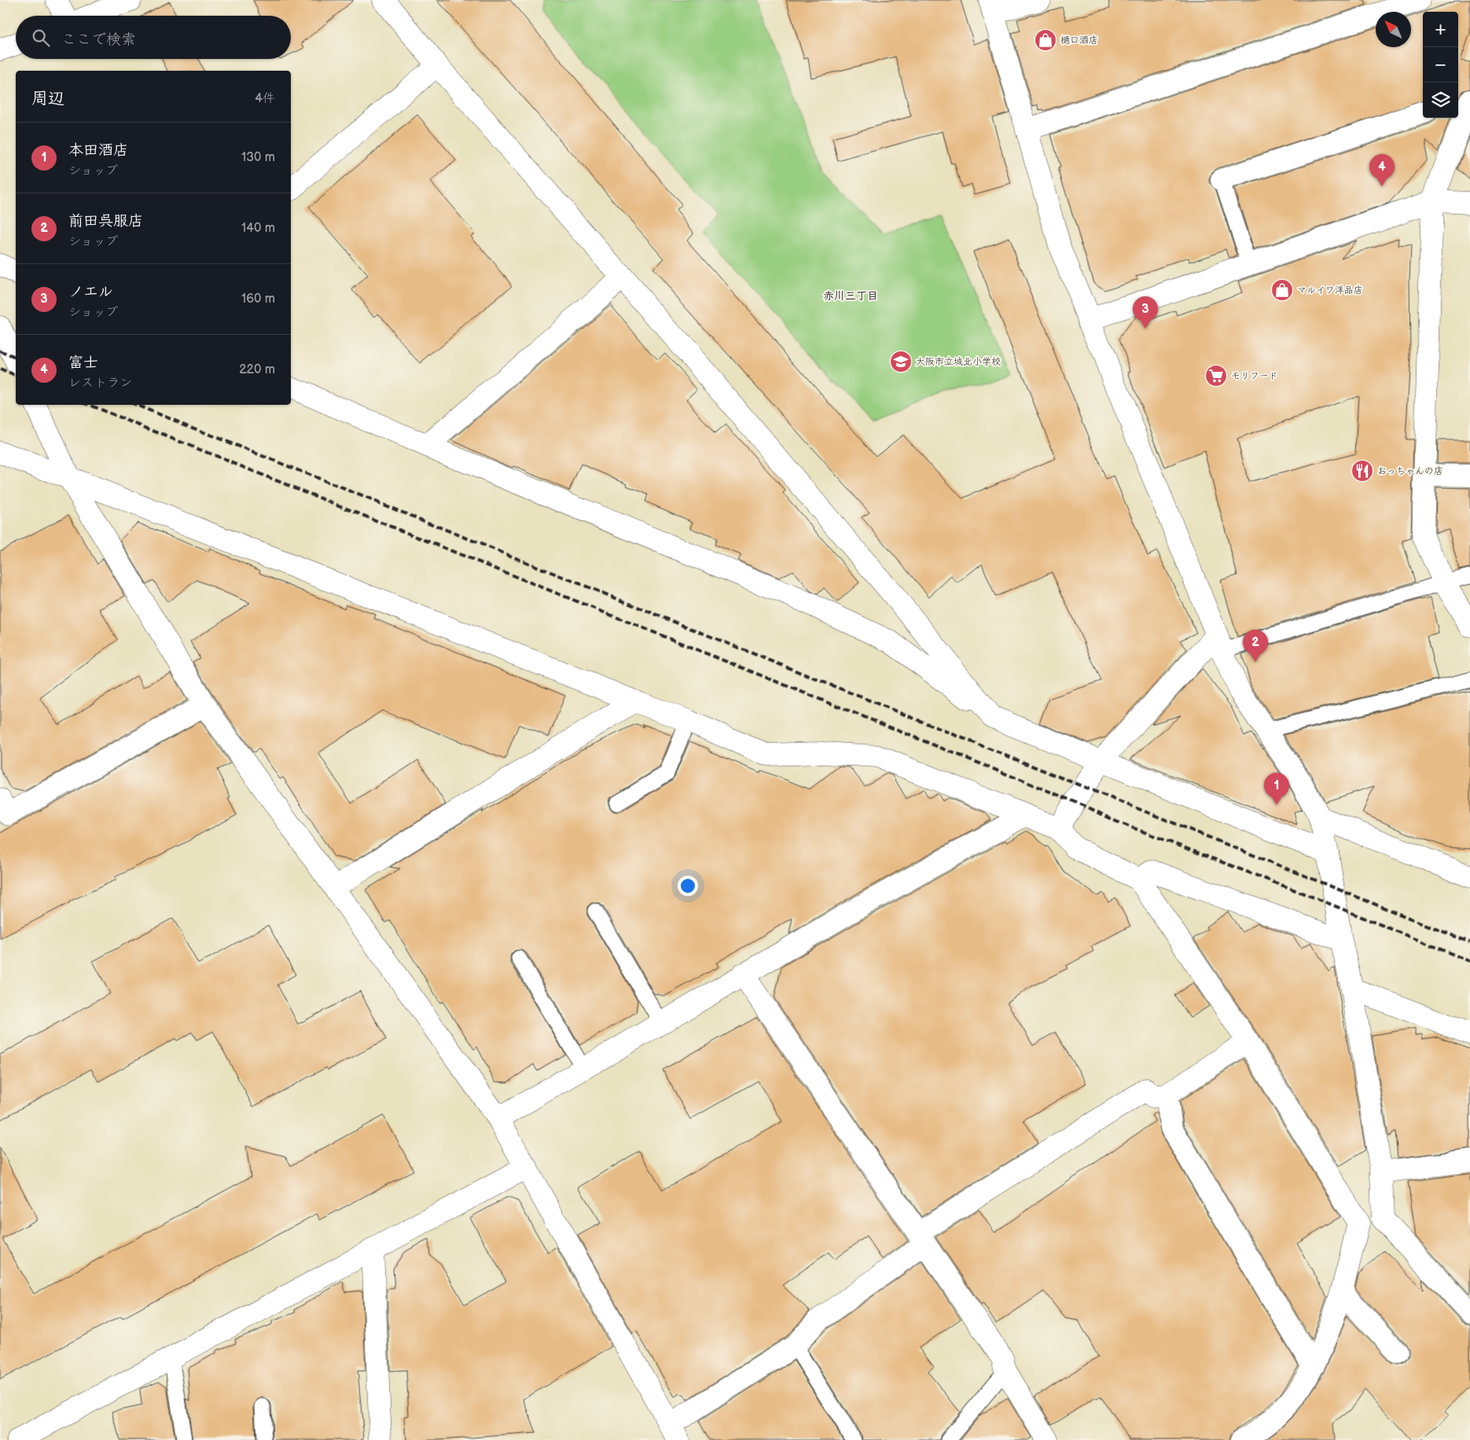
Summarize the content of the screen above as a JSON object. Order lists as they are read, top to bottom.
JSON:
{
  "districts": ["赤川三丁目"],
  "places": {
    "shop": ["樋口酒店", "マルイワ洋品店"],
    "school or university": ["大阪市立城北小学校"],
    "supermarket": ["モリフード"],
    "restaurant": ["おっちゃんの店"]
  },
  "north": "top left",
  "page": {
    "map_buttons": ["+", "−"],
    "search": "ここで検索",
    "heading": ["周辺", "4件"],
    "list": [
      {
        "mark": "1",
        "name": "本田酒店",
        "note": "ショップ",
        "value": "130 m"
      },
      {
        "mark": "2",
        "name": "前田呉服店",
        "note": "ショップ",
        "value": "140 m"
      },
      {
        "mark": "3",
        "name": "ノエル",
        "note": "ショップ",
        "value": "160 m"
      },
      {
        "mark": "4",
        "name": "富士",
        "note": "レストラン",
        "value": "220 m"
      }
    ],
    "pins": [
      "4",
      "3",
      "2",
      "1"
    ]
  }
}
